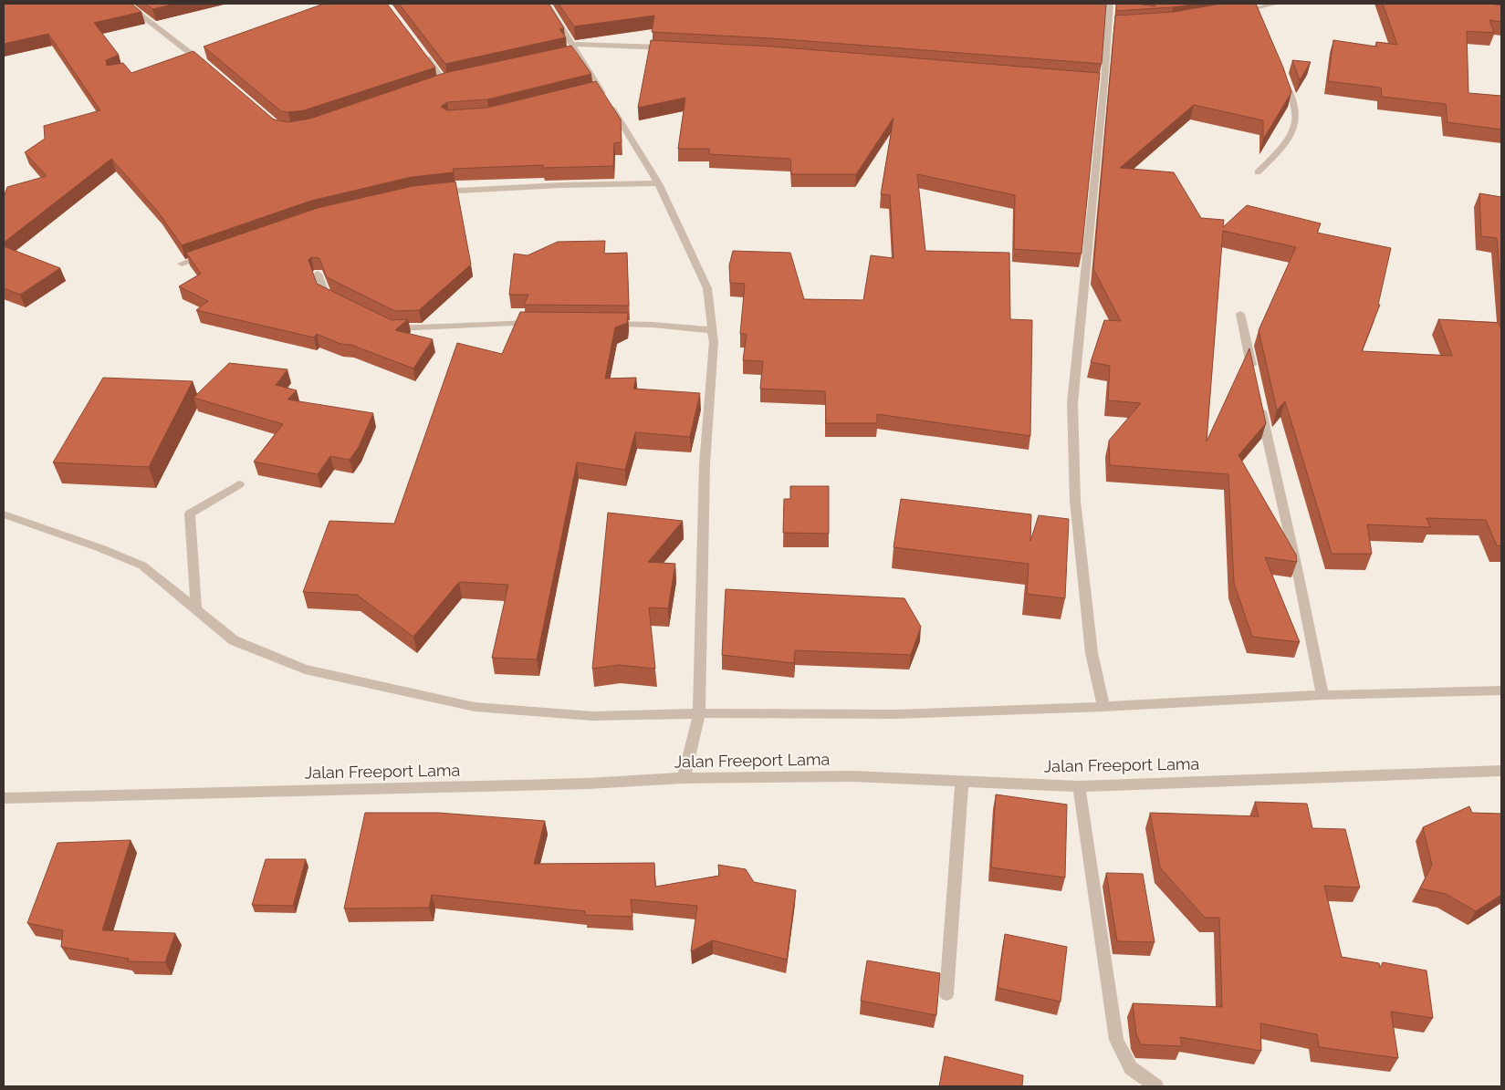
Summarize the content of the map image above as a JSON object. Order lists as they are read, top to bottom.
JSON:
{
  "streets": {
    "street": ["Jalan Freeport Lama"]
  }
}
